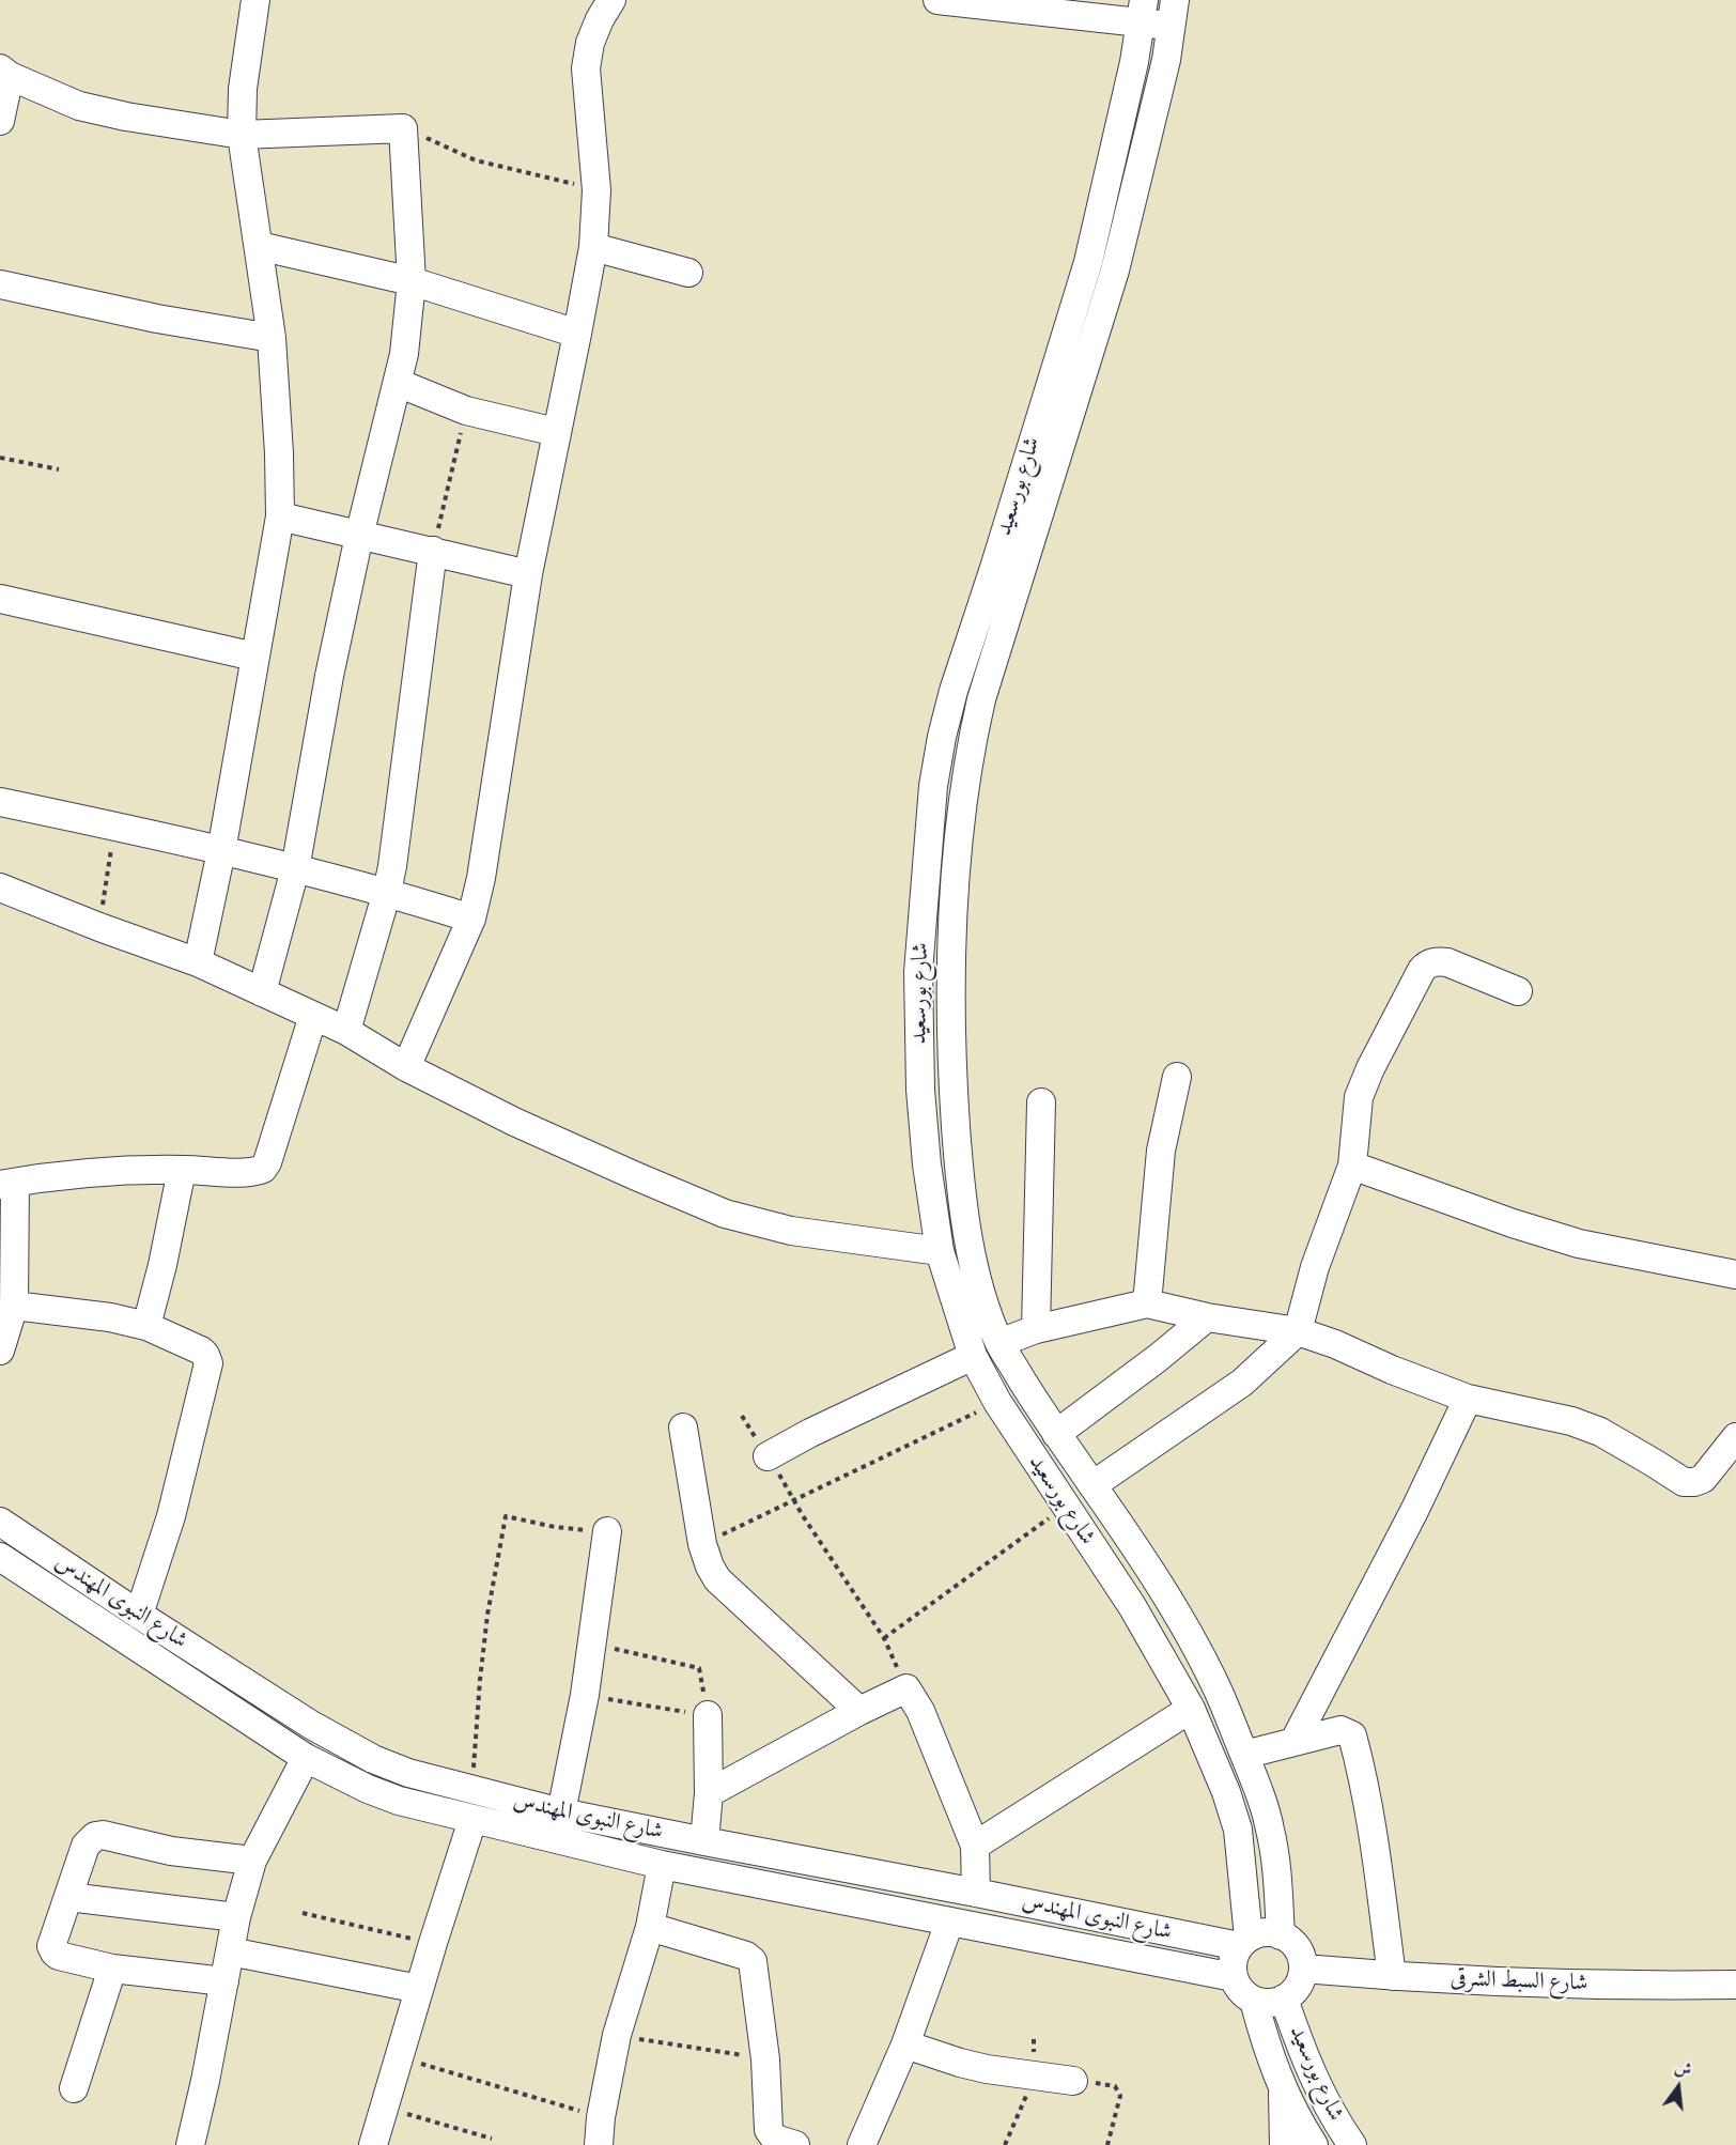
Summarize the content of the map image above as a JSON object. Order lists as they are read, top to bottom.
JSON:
{
  "streets": {
    "street": ["شارع بورسعيد", "شارع النبوى المهندس", "شارع السبط الشرقى"]
  },
  "crossings": [
    ["شارع بورسعيد", "شارع النبوى المهندس"],
    ["شارع بورسعيد", "شارع السبط الشرقى"],
    ["شارع النبوى المهندس", "شارع السبط الشرقى"]
  ],
  "north": "top"
}
